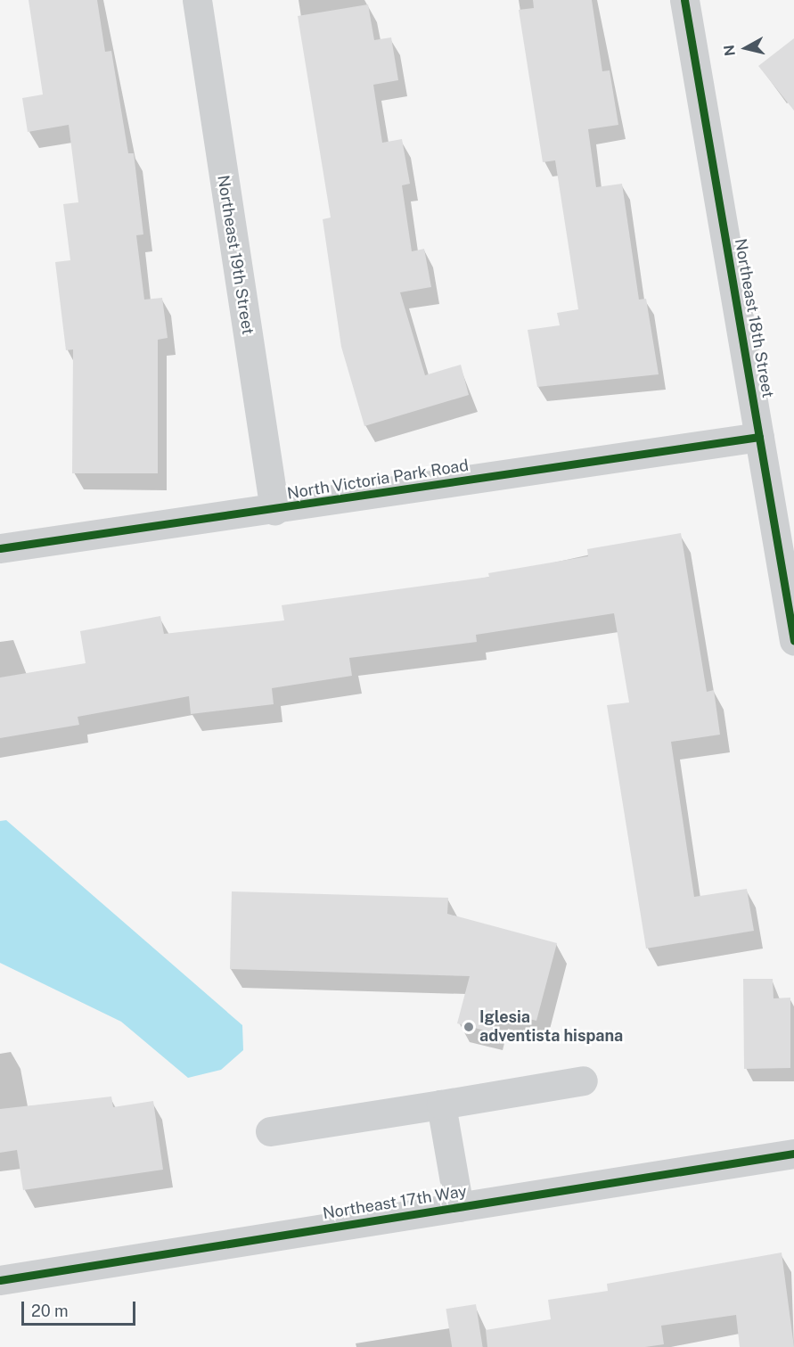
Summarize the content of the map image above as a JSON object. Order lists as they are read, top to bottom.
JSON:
{
  "streets": {
    "street": [
      "Northeast 19th Street",
      "Northeast 18th Street",
      "North Victoria Park Road",
      "Northeast 17th Way"
    ]
  },
  "crossings": [
    ["Northeast 19th Street", "North Victoria Park Road"],
    ["Northeast 18th Street", "North Victoria Park Road"]
  ],
  "places": ["Iglesia adventista hispana"],
  "scale_bar": "20 m",
  "north": "left"
}
